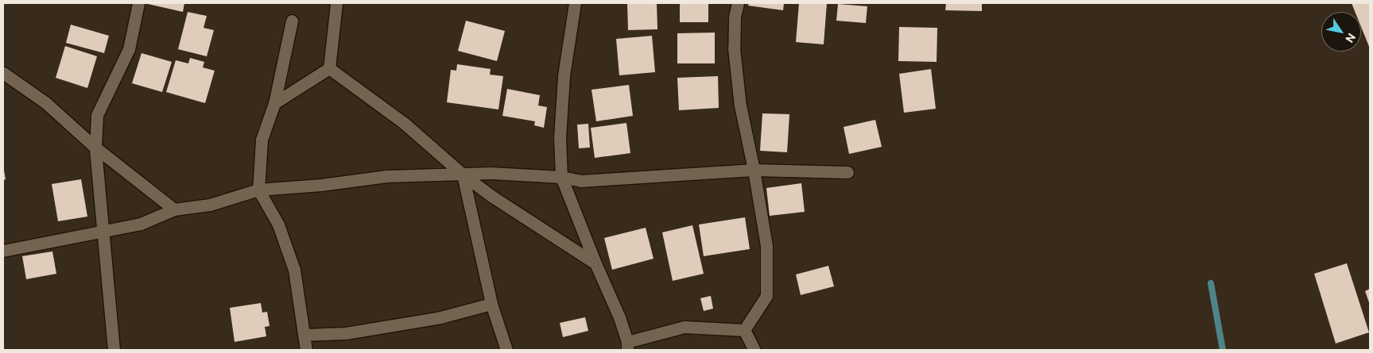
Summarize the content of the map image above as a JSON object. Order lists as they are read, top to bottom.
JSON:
{
  "north": "bottom right"
}
